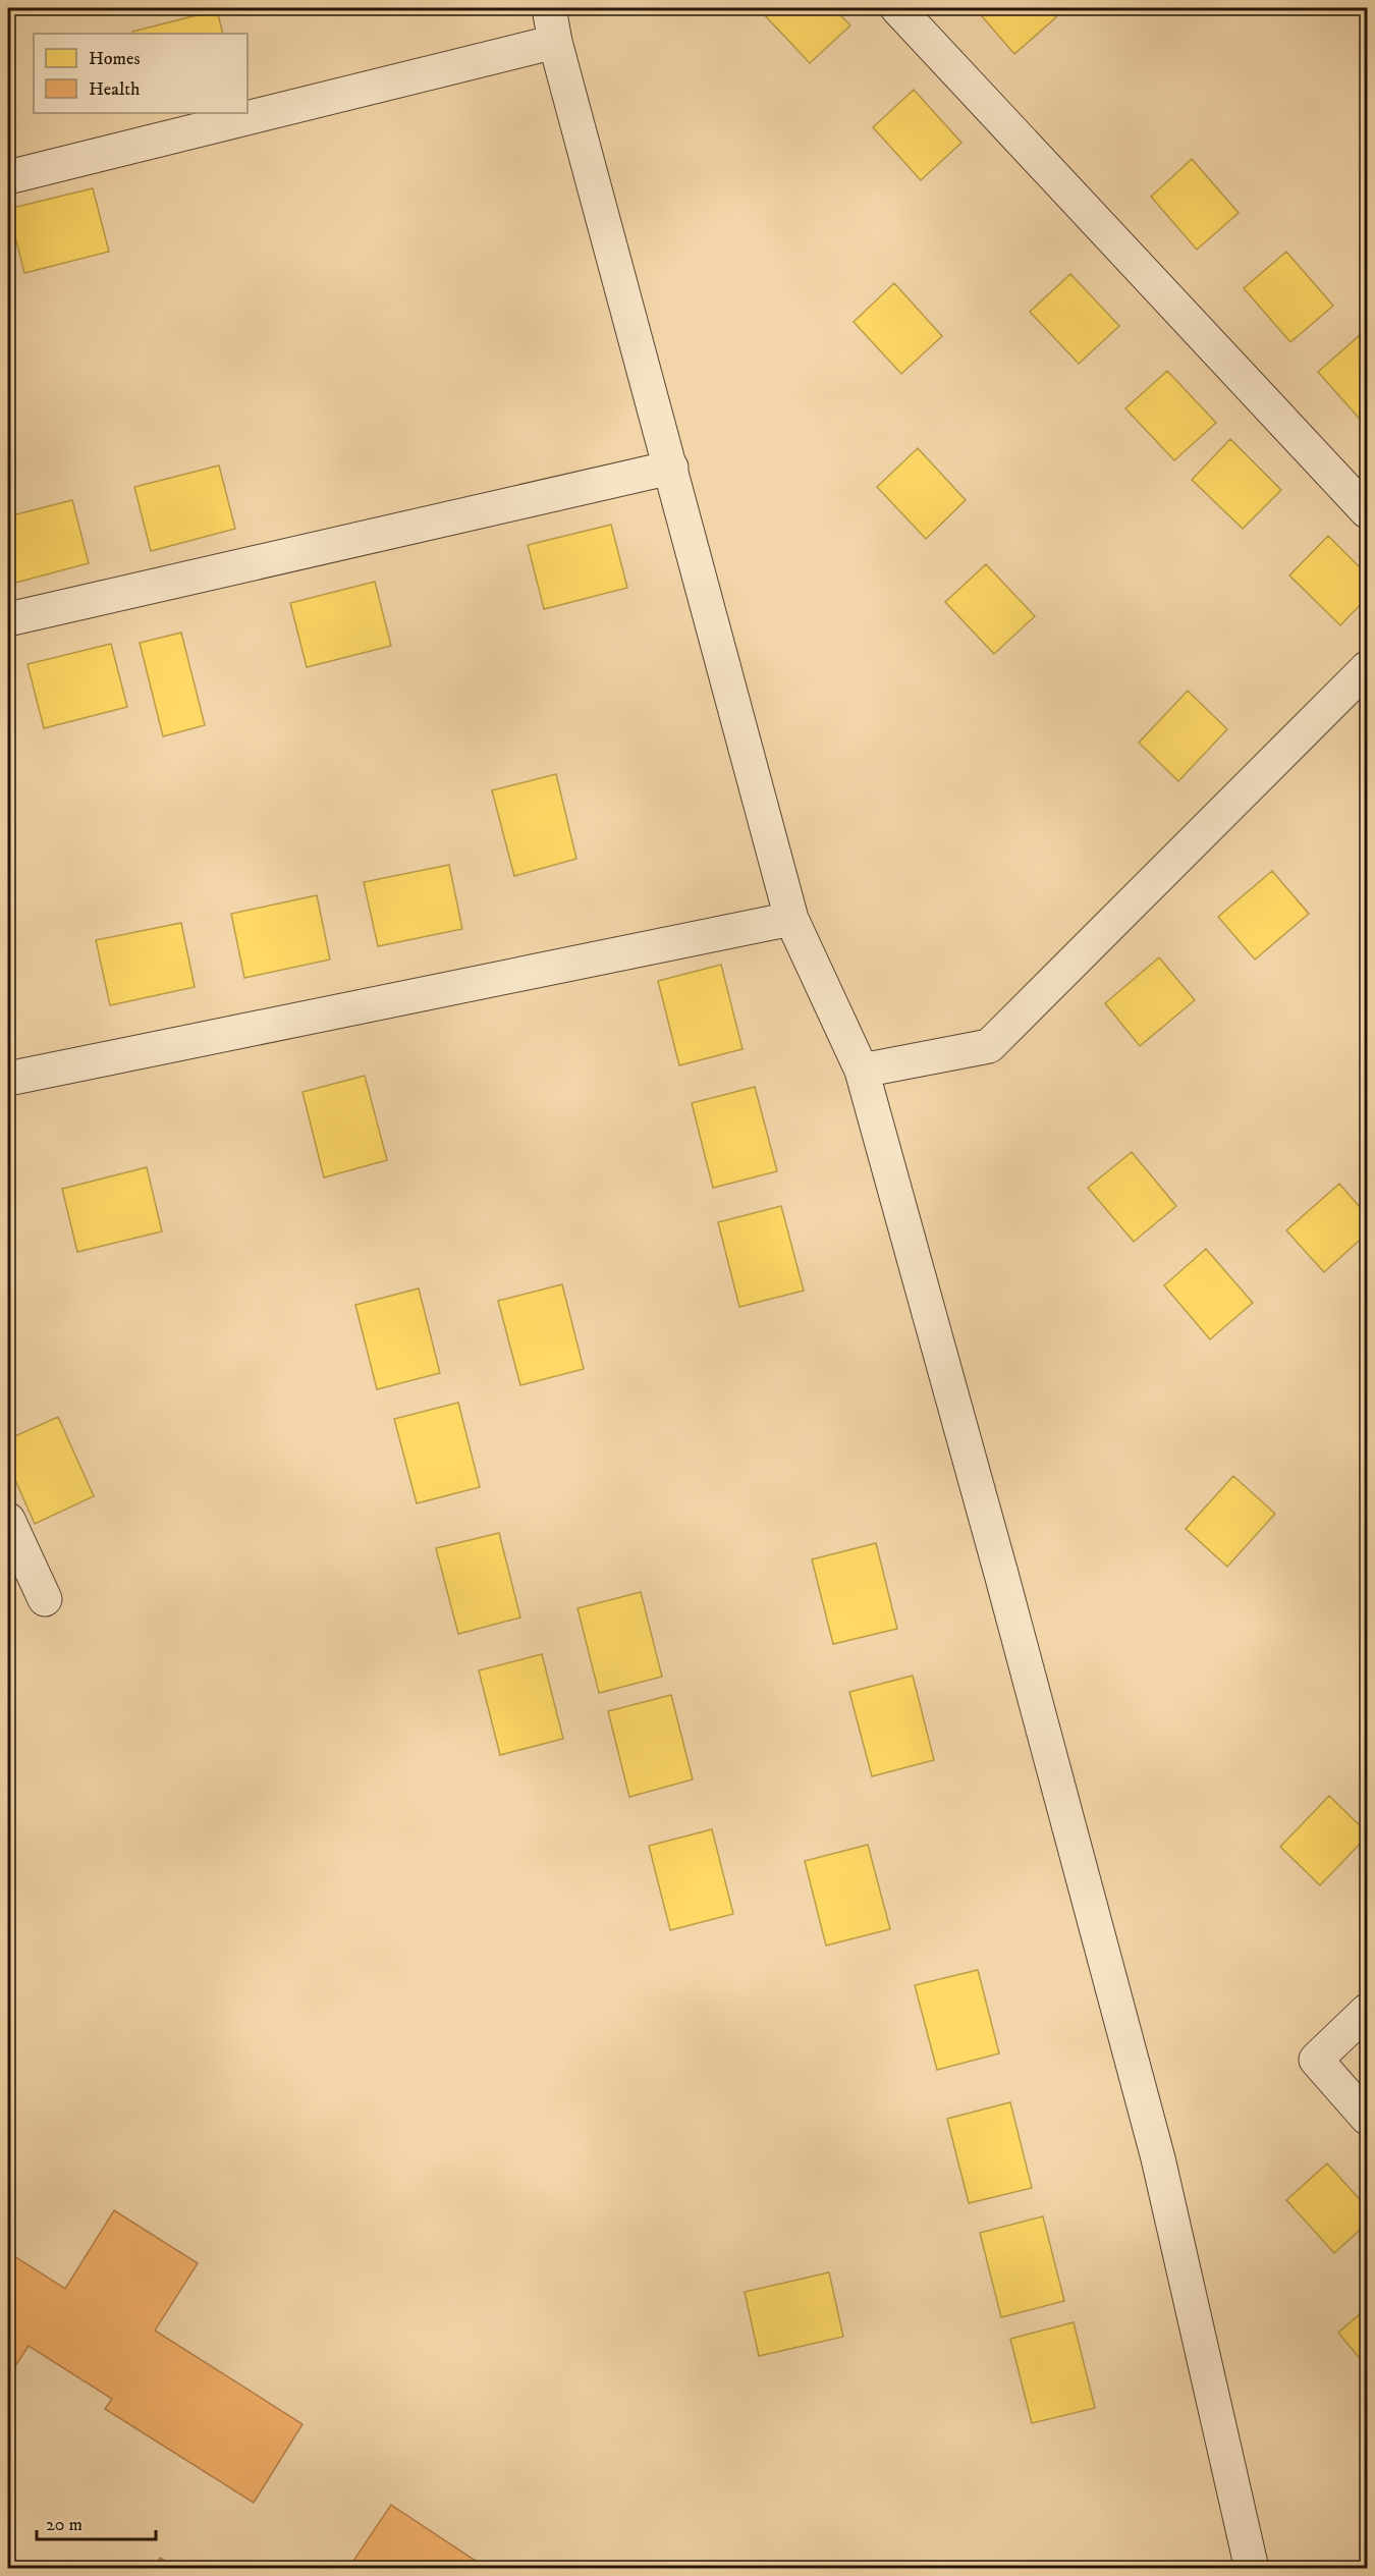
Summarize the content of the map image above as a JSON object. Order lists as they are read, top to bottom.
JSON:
{
  "legend": ["Homes", "Health"],
  "scale_bar": "20 m"
}
